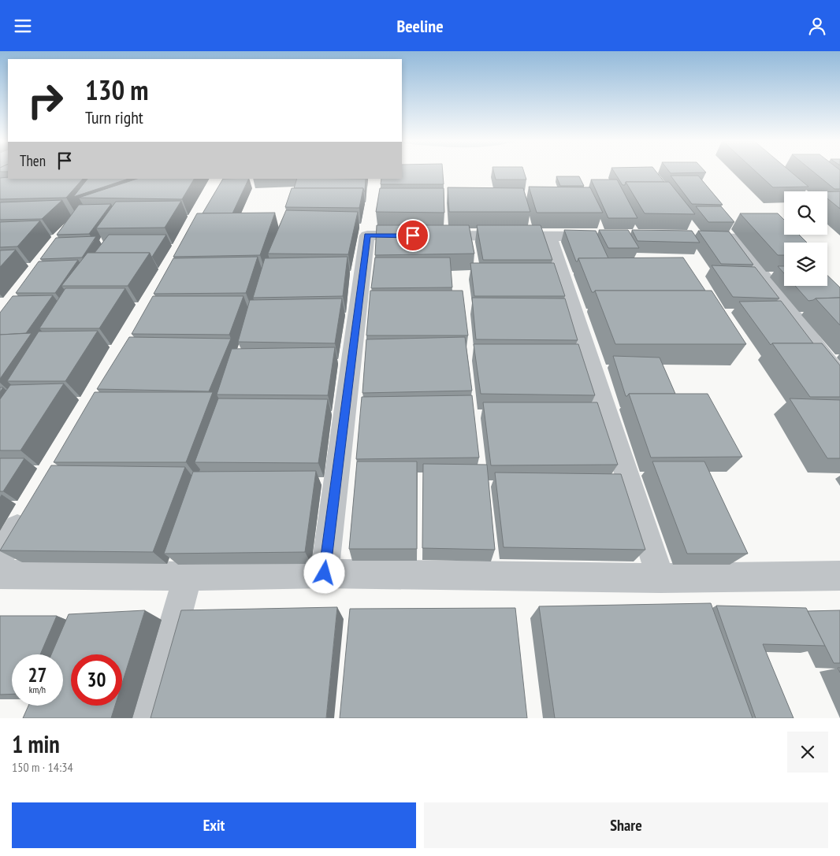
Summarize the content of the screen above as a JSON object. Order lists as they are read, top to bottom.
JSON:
{
  "page": {
    "header": "Beeline",
    "turn": ["130 m", "Turn right"],
    "then": "Then",
    "speed": "27 km/h",
    "limit": "30",
    "heading": ["1 min", "150 m · 14:34"],
    "buttons": ["Exit", "Share"]
  }
}
